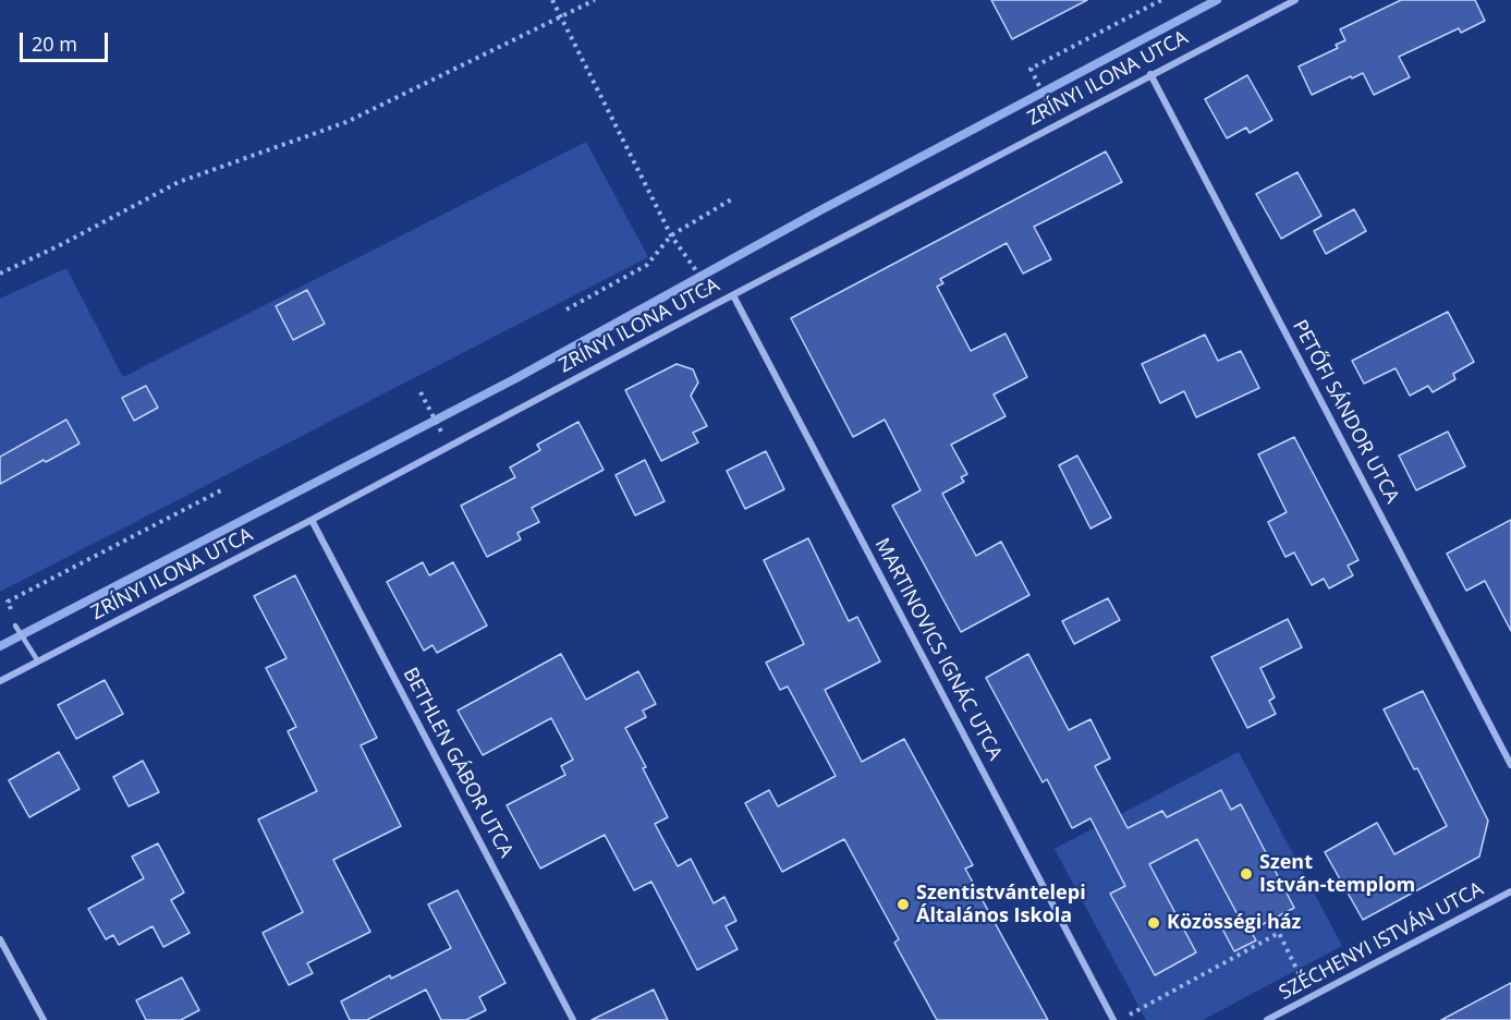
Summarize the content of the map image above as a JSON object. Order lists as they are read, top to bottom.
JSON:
{
  "streets": {
    "street": [
      "ZRÍNYI ILONA UTCA",
      "PETŐFI SÁNDOR UTCA",
      "MARTINOVICS IGNÁC UTCA",
      "BETHLEN GÁBOR UTCA",
      "SZÉCHENYI ISTVÁN UTCA"
    ]
  },
  "crossings": [
    ["ZRÍNYI ILONA UTCA", "PETŐFI SÁNDOR UTCA"],
    ["ZRÍNYI ILONA UTCA", "MARTINOVICS IGNÁC UTCA"],
    ["ZRÍNYI ILONA UTCA", "BETHLEN GÁBOR UTCA"]
  ],
  "places": ["Szent István-templom", "Szentistvántelepi Általános Iskola", "Közösségi ház"],
  "scale_bar": "20 m"
}
